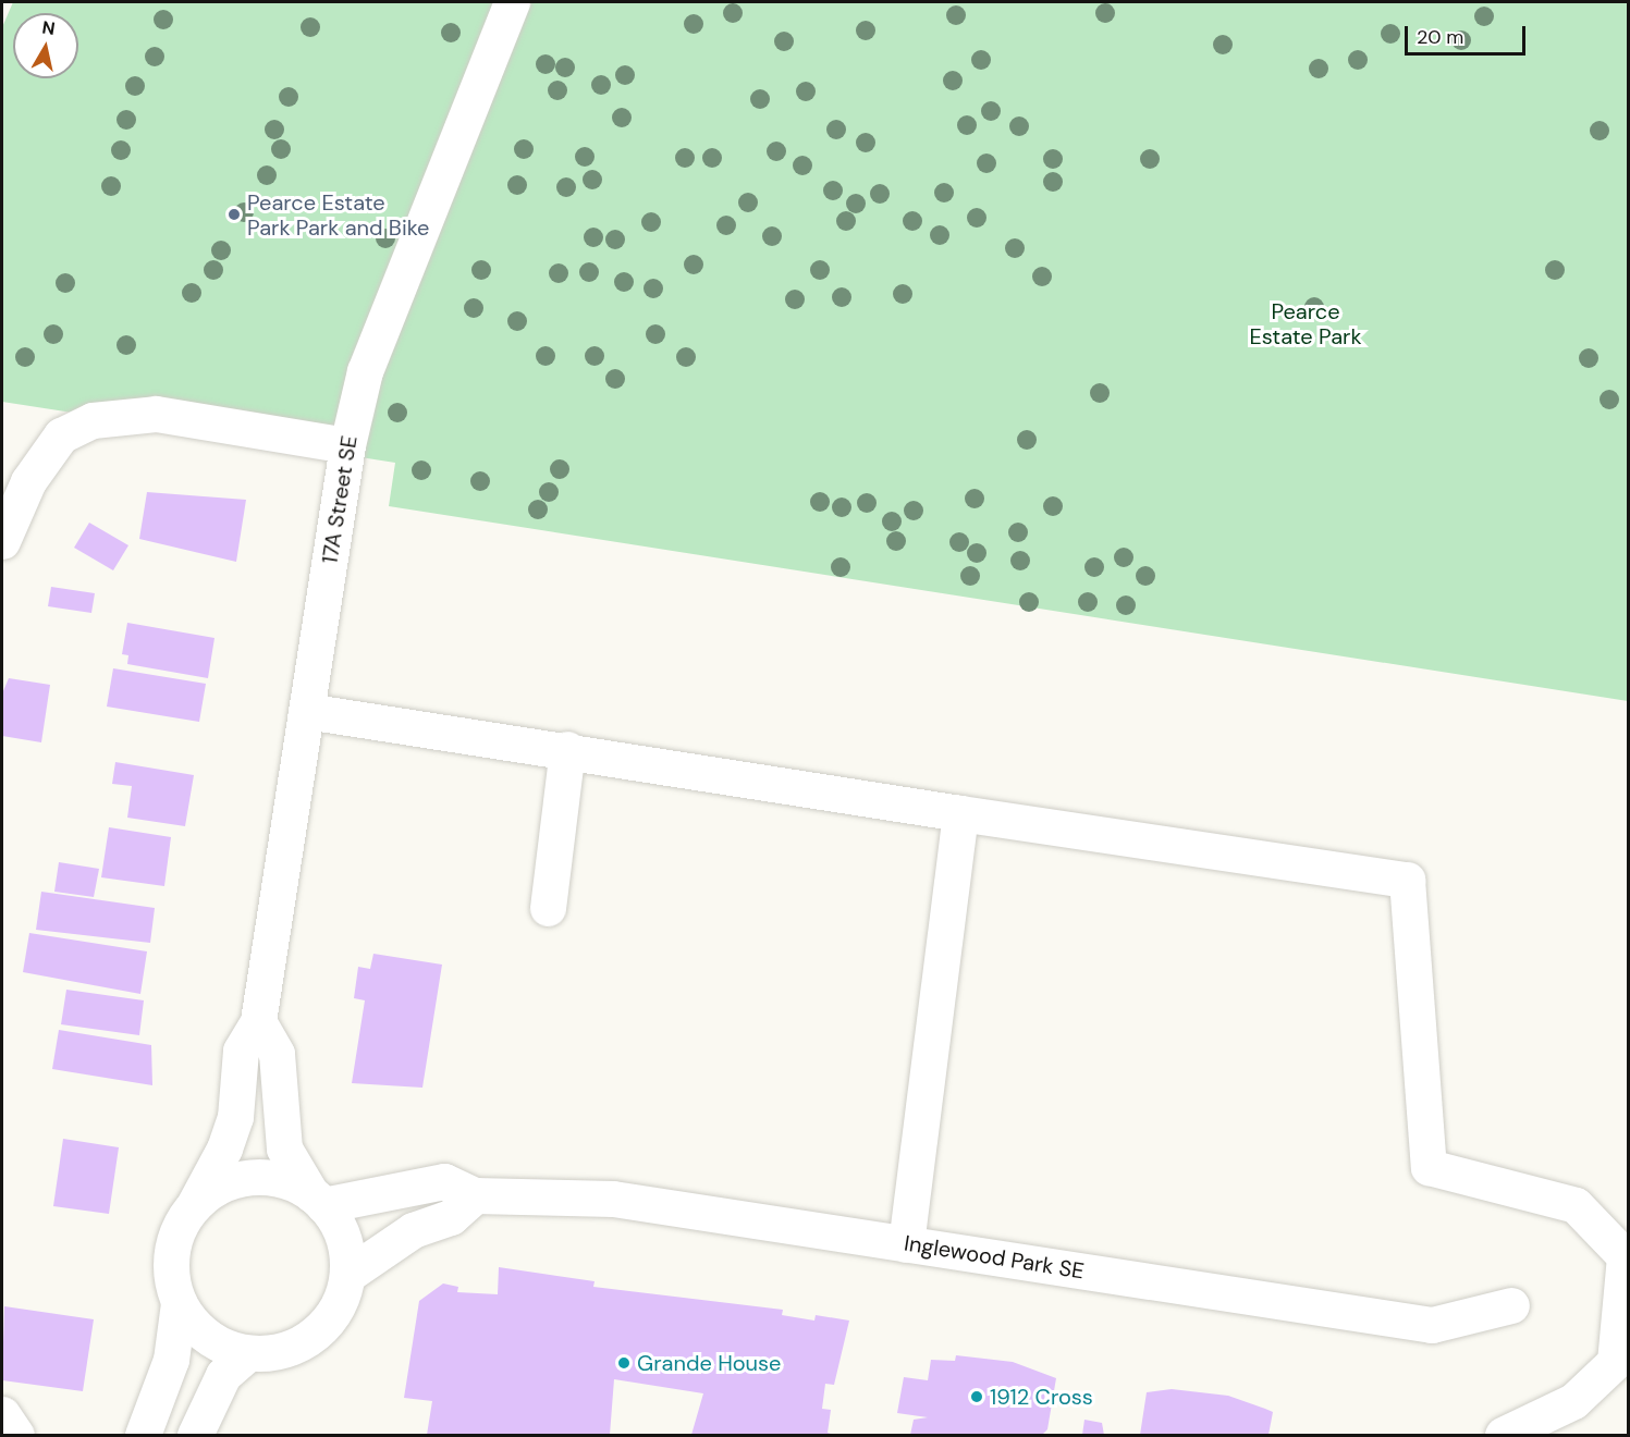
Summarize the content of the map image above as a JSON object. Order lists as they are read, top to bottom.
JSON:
{
  "streets": {
    "street": ["17A Street SE", "Inglewood Park SE"]
  },
  "crossings": [
    ["17A Street SE", "Inglewood Park SE"]
  ],
  "parks": ["Pearce Estate Park"],
  "places": ["Pearce Estate Park Park and Bike", "Grande House", "1912 Cross"],
  "scale_bar": "20 m",
  "north": "top"
}
